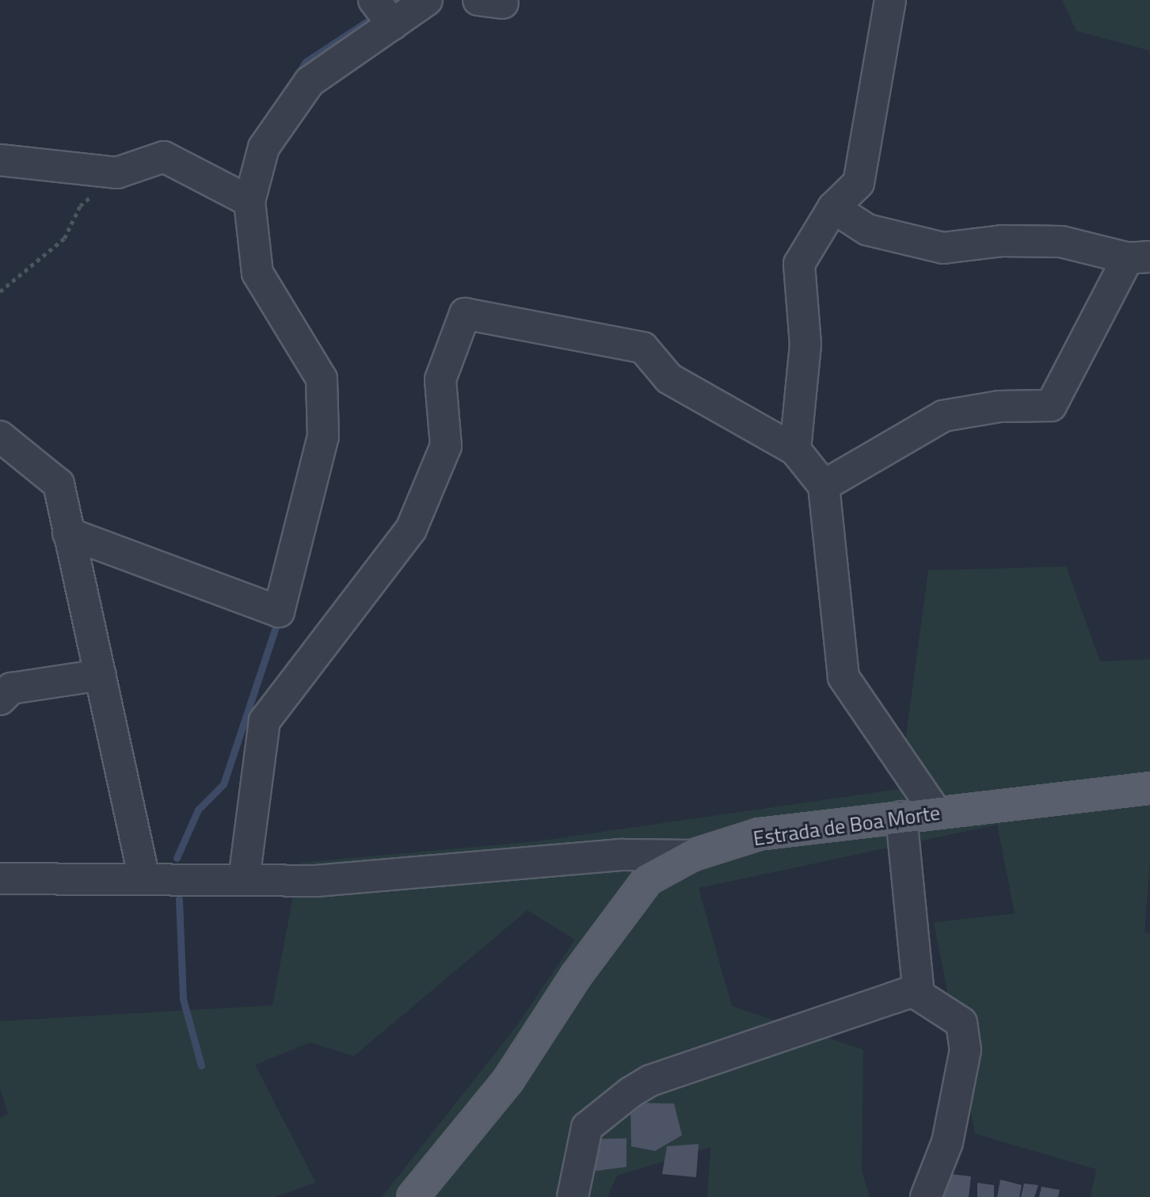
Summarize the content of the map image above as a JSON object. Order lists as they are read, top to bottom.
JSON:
{
  "streets": {
    "main road": ["Estrada de Boa Morte"]
  }
}
